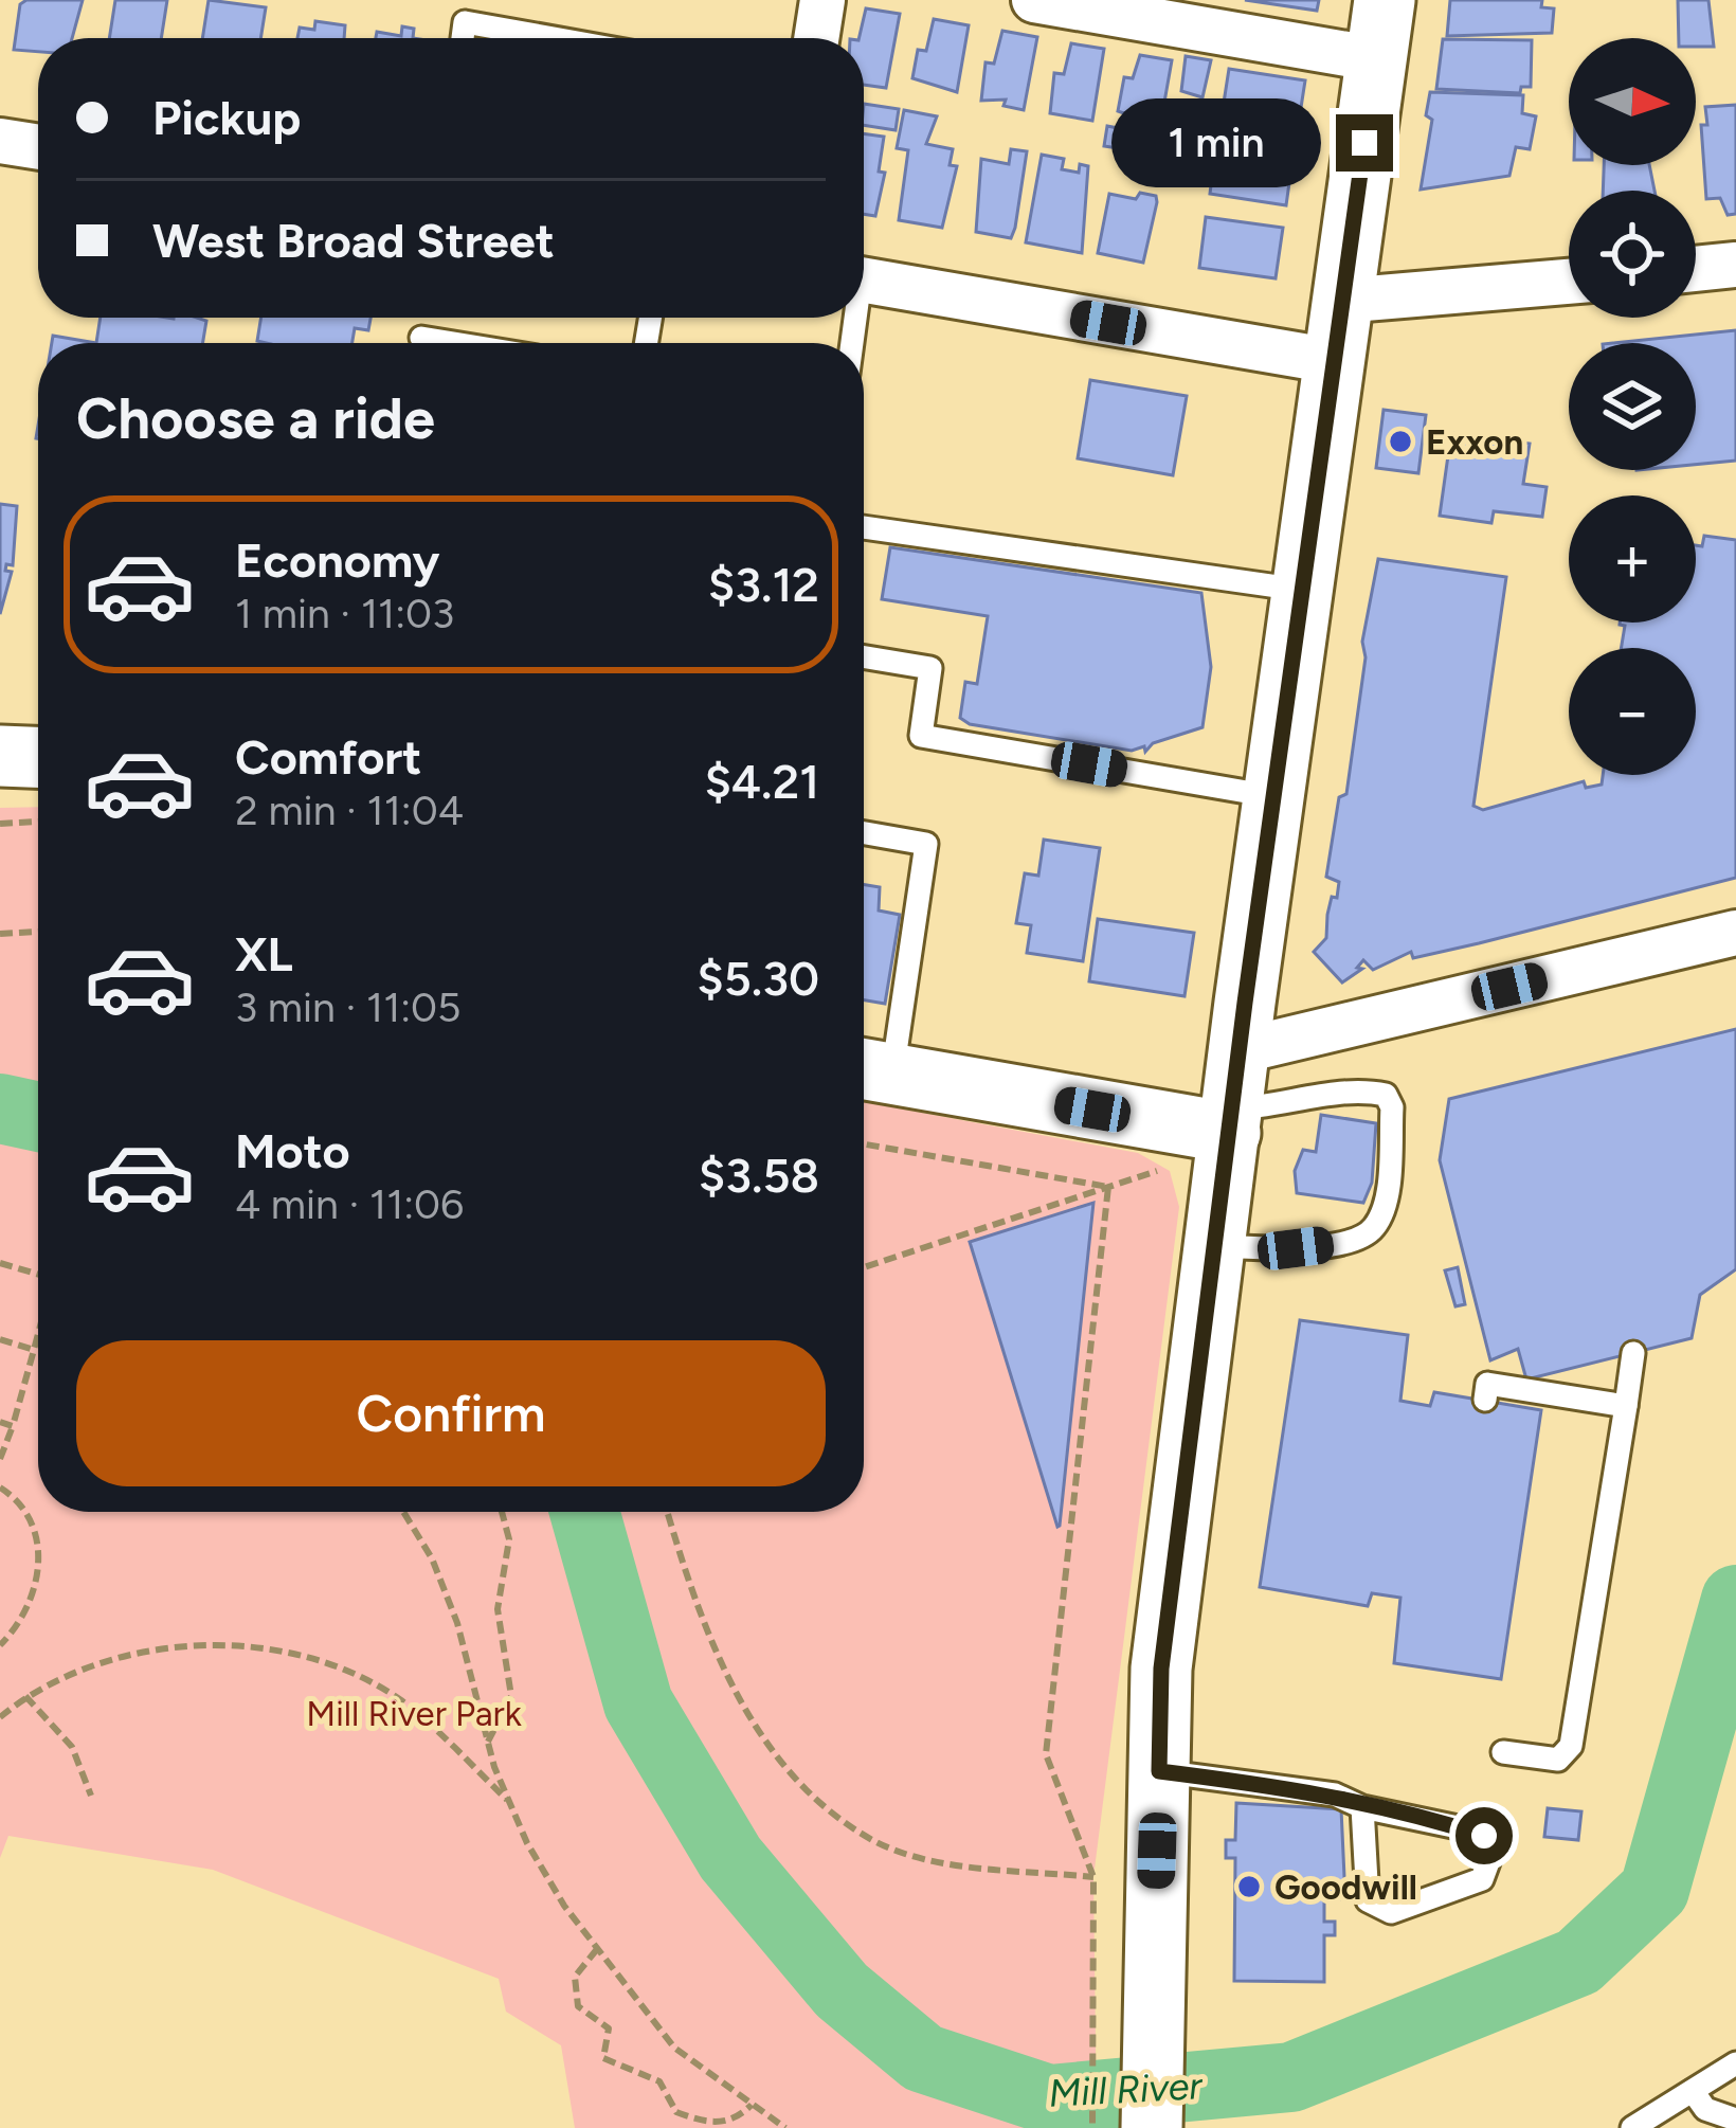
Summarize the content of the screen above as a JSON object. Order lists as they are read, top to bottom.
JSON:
{
  "water": ["Mill River"],
  "parks": ["Mill River Park"],
  "places": ["Exxon", "Goodwill"],
  "north": "right",
  "page": {
    "map_buttons": ["+", "−"],
    "banner": ["Pickup", "West Broad Street"],
    "bubble": "1 min",
    "heading": "Choose a ride",
    "list": [
      {
        "name": "Economy",
        "note": "1 min · 11:03",
        "value": "$3.12"
      },
      {
        "name": "Comfort",
        "note": "2 min · 11:04",
        "value": "$4.21"
      },
      {
        "name": "XL",
        "note": "3 min · 11:05",
        "value": "$5.30"
      },
      {
        "name": "Moto",
        "note": "4 min · 11:06",
        "value": "$3.58"
      }
    ],
    "buttons": "Confirm"
  }
}
